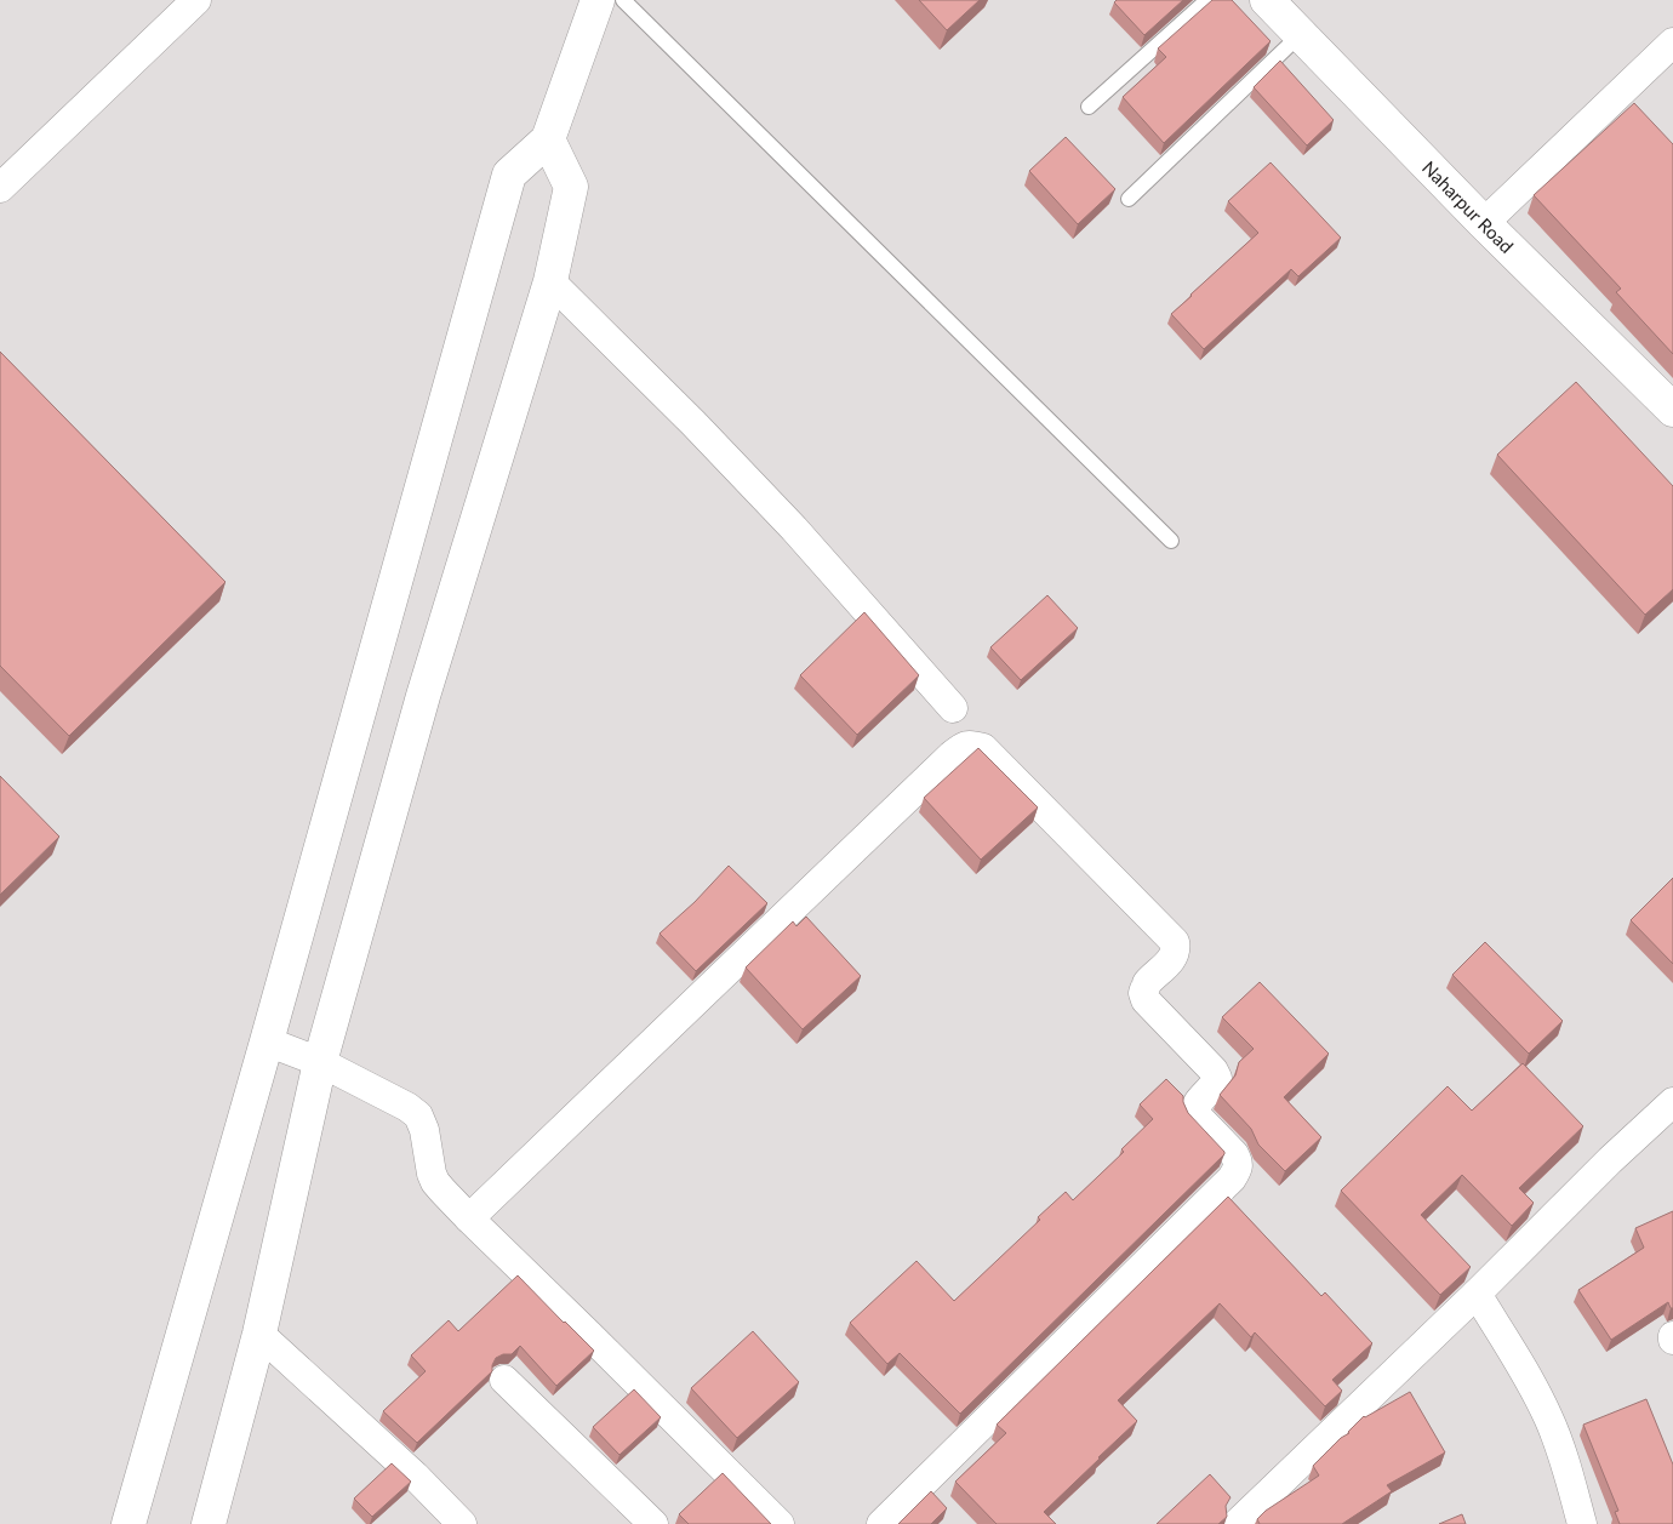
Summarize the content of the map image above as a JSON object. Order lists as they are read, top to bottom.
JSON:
{
  "streets": {
    "street": ["Naharpur Road"]
  }
}
